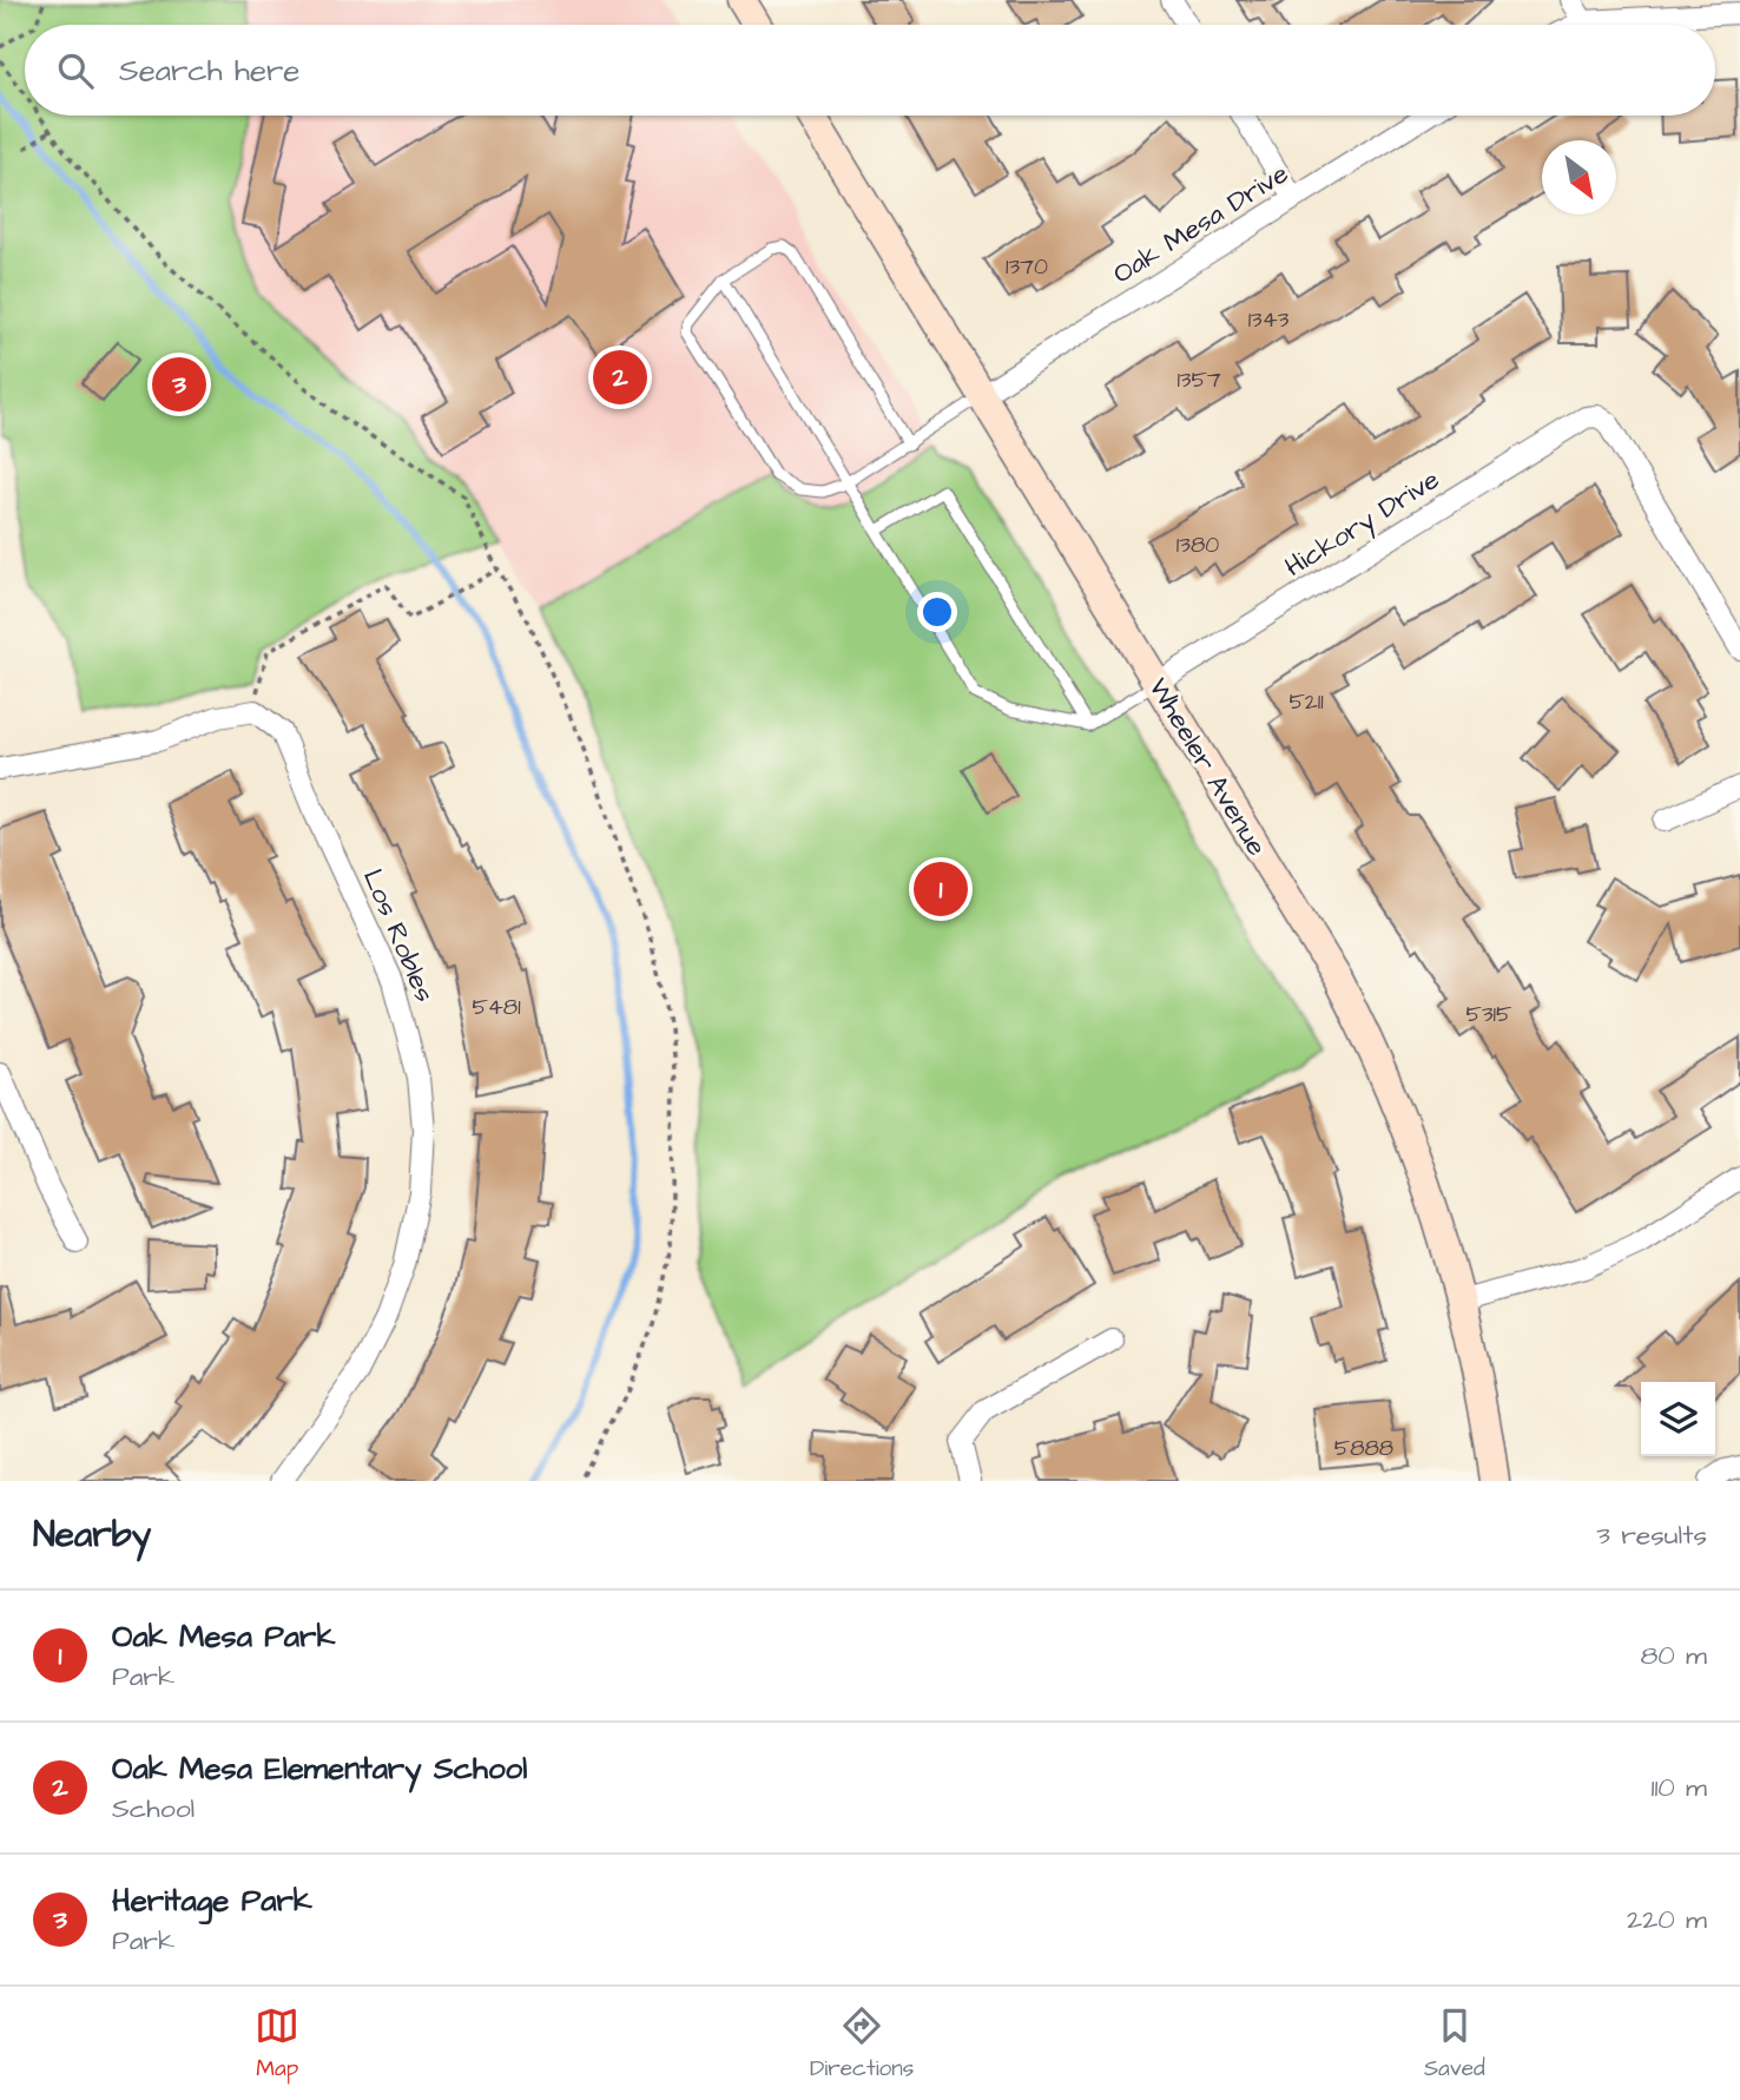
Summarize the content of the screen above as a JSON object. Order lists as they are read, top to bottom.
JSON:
{
  "streets": {
    "main road": ["Wheeler Avenue"],
    "street": ["Oak Mesa Drive", "Hickory Drive", "Los Robles"]
  },
  "crossings": [
    ["Oak Mesa Drive", "Wheeler Avenue"],
    ["Hickory Drive", "Wheeler Avenue"]
  ],
  "house_numbers": [
    "1370",
    "1343",
    "1357",
    "1380",
    "5211",
    "5481",
    "5315",
    "5888"
  ],
  "north": "bottom right",
  "page": {
    "search": "Search here",
    "pins": ["2", "3", "1"],
    "heading": ["Nearby", "3 results"],
    "list": [
      {
        "mark": "1",
        "name": "Oak Mesa Park",
        "note": "Park",
        "value": "80 m"
      },
      {
        "mark": "2",
        "name": "Oak Mesa Elementary School",
        "note": "School",
        "value": "110 m"
      },
      {
        "mark": "3",
        "name": "Heritage Park",
        "note": "Park",
        "value": "220 m"
      }
    ],
    "nav": ["Map", "Directions", "Saved"]
  }
}
